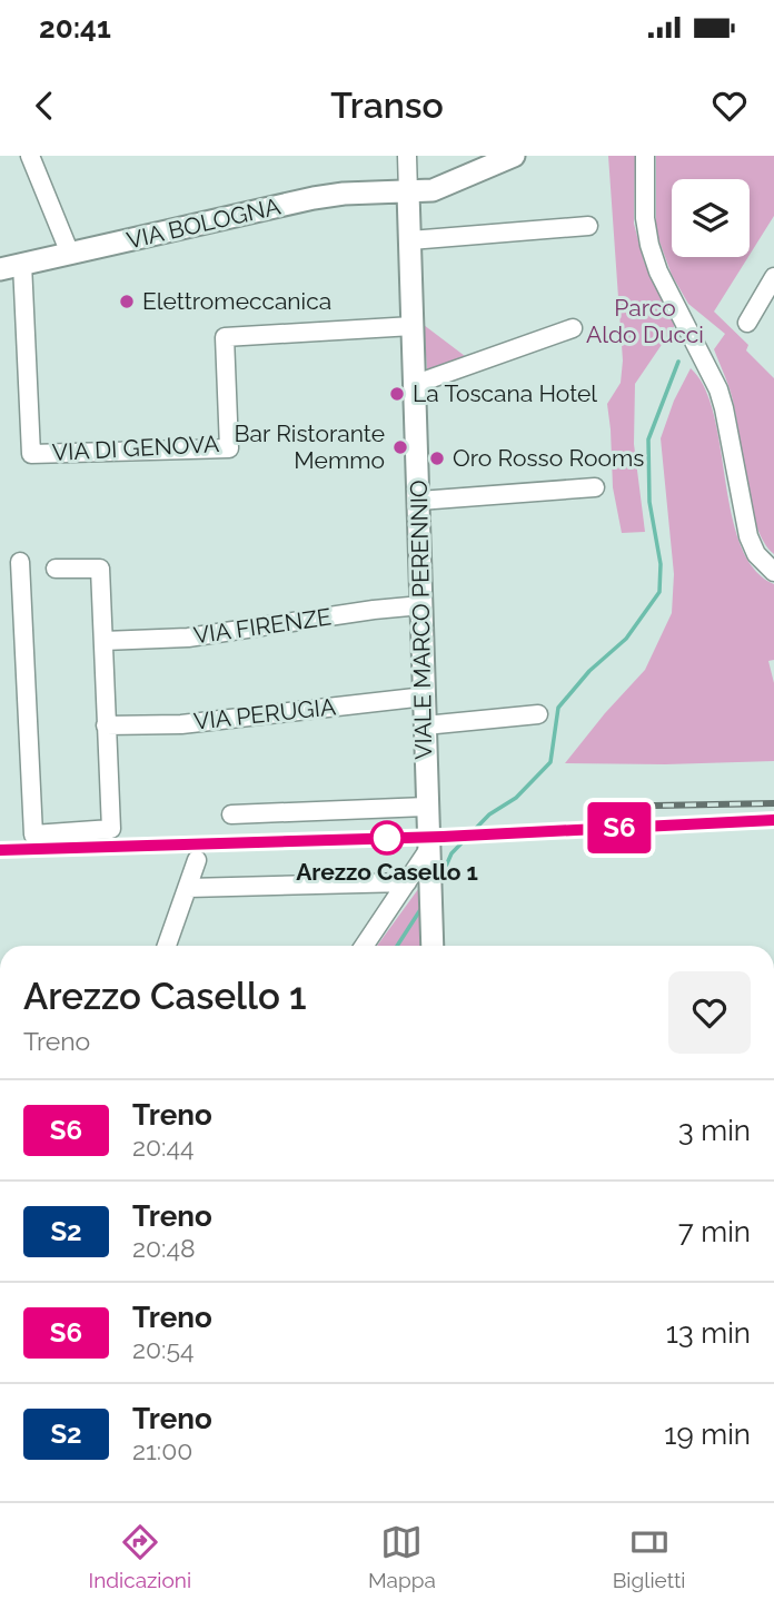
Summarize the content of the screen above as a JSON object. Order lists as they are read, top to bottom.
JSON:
{
  "streets": {
    "main road": ["VIA BOLOGNA", "VIALE MARCO PERENNIO"],
    "street": ["VIA DI GENOVA", "VIA FIRENZE", "VIA PERUGIA"]
  },
  "crossings": [
    ["VIA BOLOGNA", "VIA DI GENOVA"],
    ["VIA BOLOGNA", "VIALE MARCO PERENNIO"],
    ["VIA DI GENOVA", "VIALE MARCO PERENNIO"],
    ["VIALE MARCO PERENNIO", "VIA FIRENZE"],
    ["VIALE MARCO PERENNIO", "VIA PERUGIA"]
  ],
  "parks": ["Parco Aldo Ducci"],
  "places": [
    "Elettromeccanica",
    "La Toscana Hotel",
    "Bar Ristorante Memmo",
    "Oro Rosso Rooms",
    "Arezzo Casello 1"
  ],
  "page": {
    "status": "20:41",
    "header": "Transo",
    "on_map": "S6",
    "heading": ["Arezzo Casello 1", "Treno"],
    "list": [
      {
        "mark": "S6",
        "name": "Treno",
        "note": "20:44",
        "value": "3 min"
      },
      {
        "mark": "S2",
        "name": "Treno",
        "note": "20:48",
        "value": "7 min"
      },
      {
        "mark": "S6",
        "name": "Treno",
        "note": "20:54",
        "value": "13 min"
      },
      {
        "mark": "S2",
        "name": "Treno",
        "note": "21:00",
        "value": "19 min"
      }
    ],
    "tabs": ["Indicazioni", "Mappa", "Biglietti"]
  }
}
